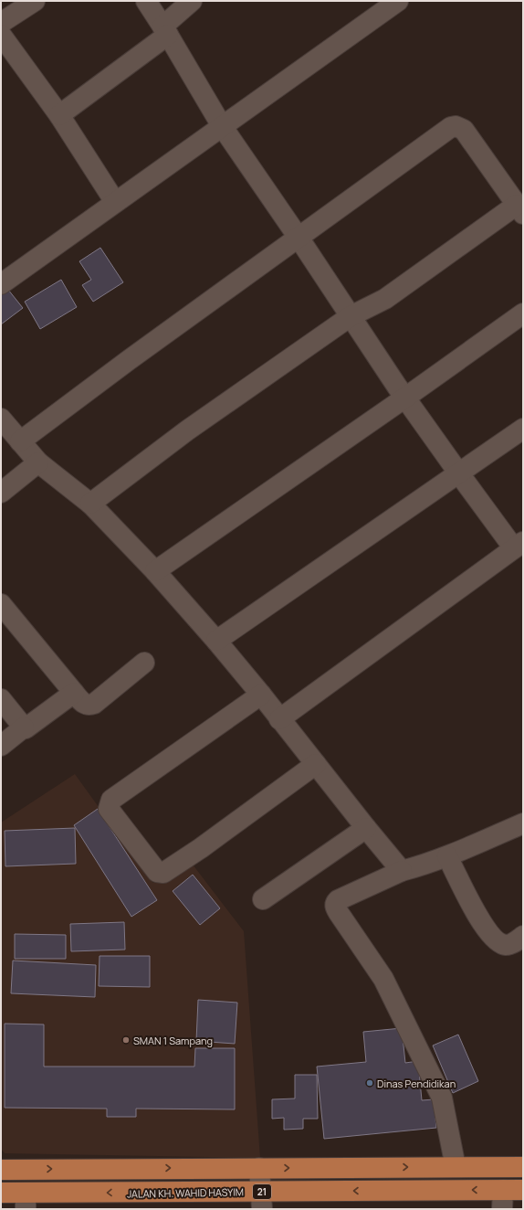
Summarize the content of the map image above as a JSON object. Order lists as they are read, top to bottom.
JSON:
{
  "streets": {
    "highway": ["21", "JALAN KH. WAHID HASYIM"]
  },
  "places": ["SMAN 1 Sampang", "Dinas Pendidikan"]
}
